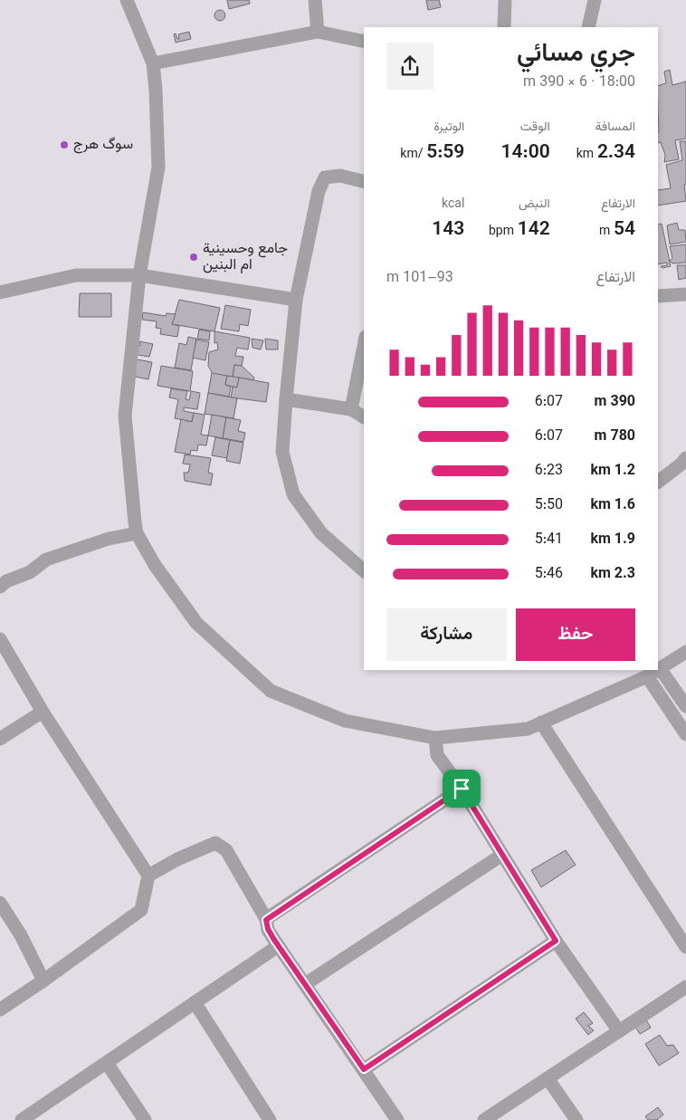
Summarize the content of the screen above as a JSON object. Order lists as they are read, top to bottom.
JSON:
{
  "places": ["سوگ هرج", "جامع وحسينية ام البنين"],
  "page": {
    "heading": ["جري مسائي", "18:00 · 6 × 390 m"],
    "stats": [
      ["المسافة", "2.34 km"],
      ["الوقت", "14:00"],
      ["الوتيرة", "5:59 /km"],
      ["الارتفاع", "54 m"],
      ["النبض", "142 bpm"],
      ["kcal", "143"]
    ],
    "chart": ["الارتفاع", "93–101 m"],
    "list": [
      {
        "name": "390 m",
        "note": "6:07"
      },
      {
        "name": "780 m",
        "note": "6:07"
      },
      {
        "name": "1.2 km",
        "note": "6:23"
      },
      {
        "name": "1.6 km",
        "note": "5:50"
      },
      {
        "name": "1.9 km",
        "note": "5:41"
      },
      {
        "name": "2.3 km",
        "note": "5:46"
      }
    ],
    "buttons": ["حفظ", "مشاركة"]
  }
}
